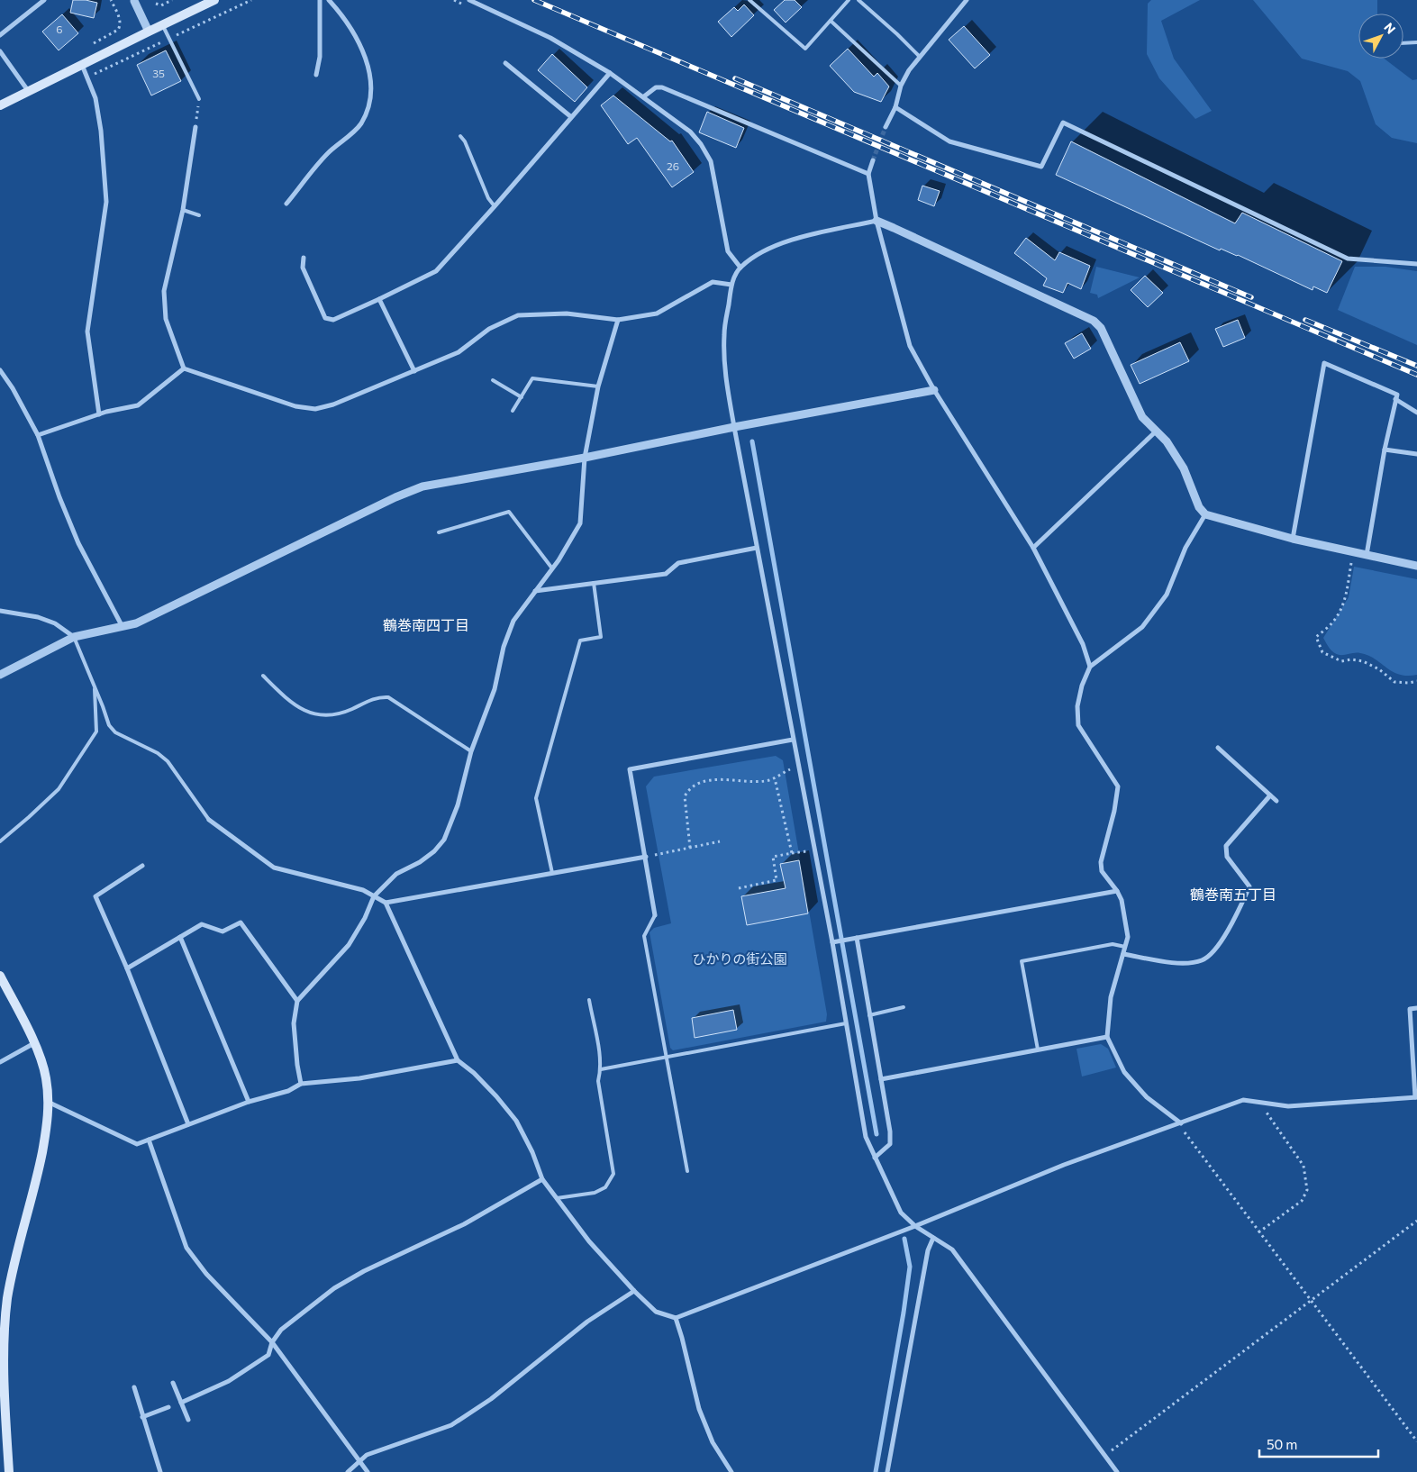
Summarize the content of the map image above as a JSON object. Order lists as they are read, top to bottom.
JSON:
{
  "districts": ["鶴巻南四丁目", "鶴巻南五丁目"],
  "parks": ["ひかりの街公園"],
  "house_numbers": ["6", "35", "26"],
  "scale_bar": "50 m",
  "north": "top right"
}
